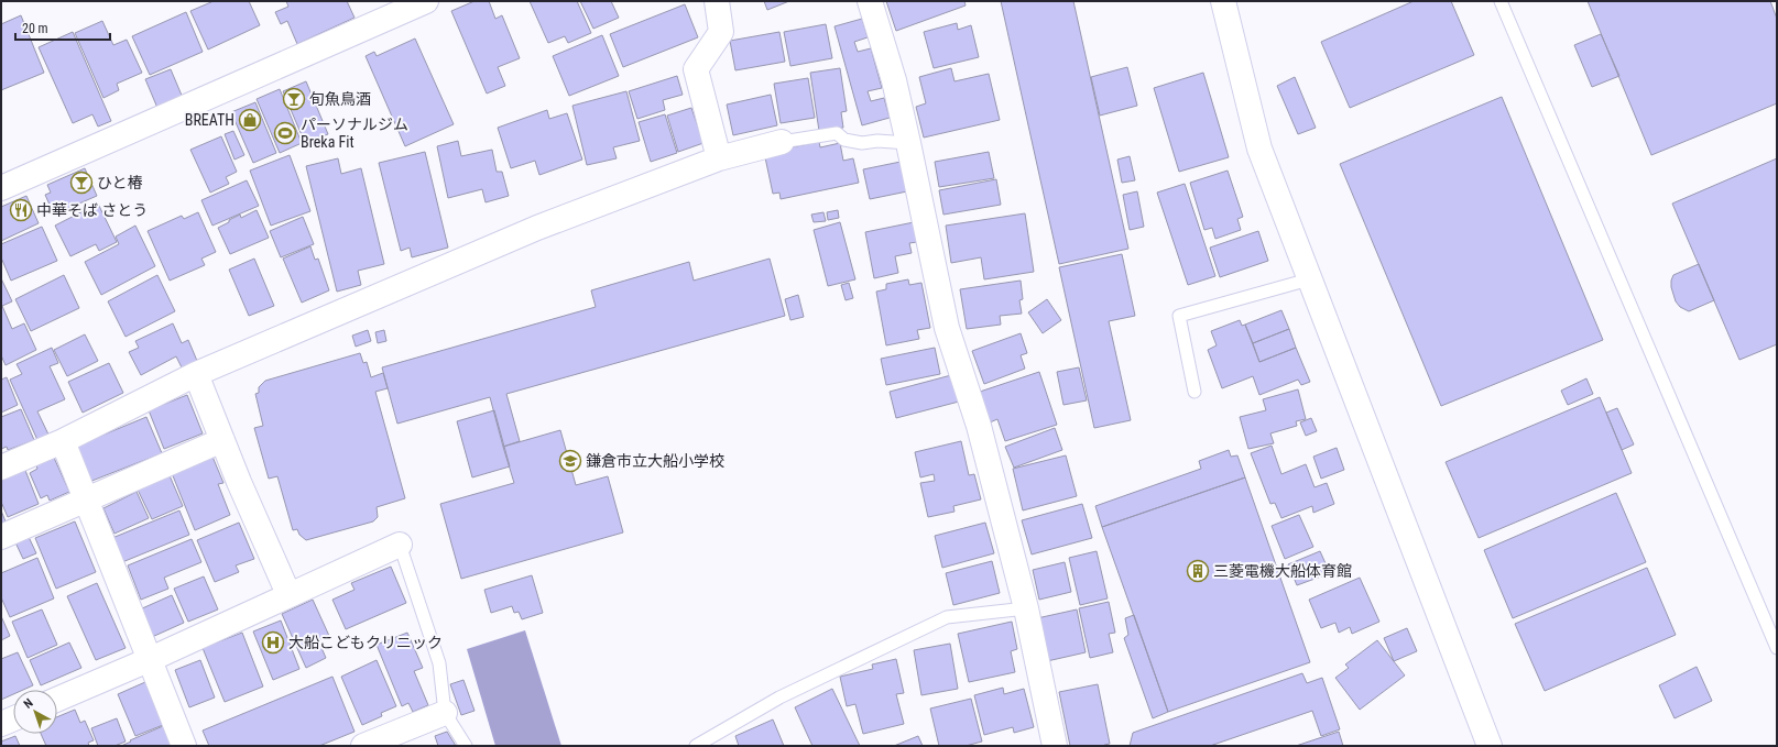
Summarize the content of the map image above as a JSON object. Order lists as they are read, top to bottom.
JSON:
{
  "places": {
    "bar": ["旬魚鳥酒", "ひと椿"],
    "shop": ["BREATH"],
    "sports": ["パーソナルジム Breka Fit"],
    "restaurant": ["中華そば さとう"],
    "school or university": ["鎌倉市立大船小学校"],
    "building": ["三菱電機大船体育館"],
    "hospital": ["大船こどもクリニック"]
  },
  "scale_bar": "20 m",
  "north": "top left"
}
